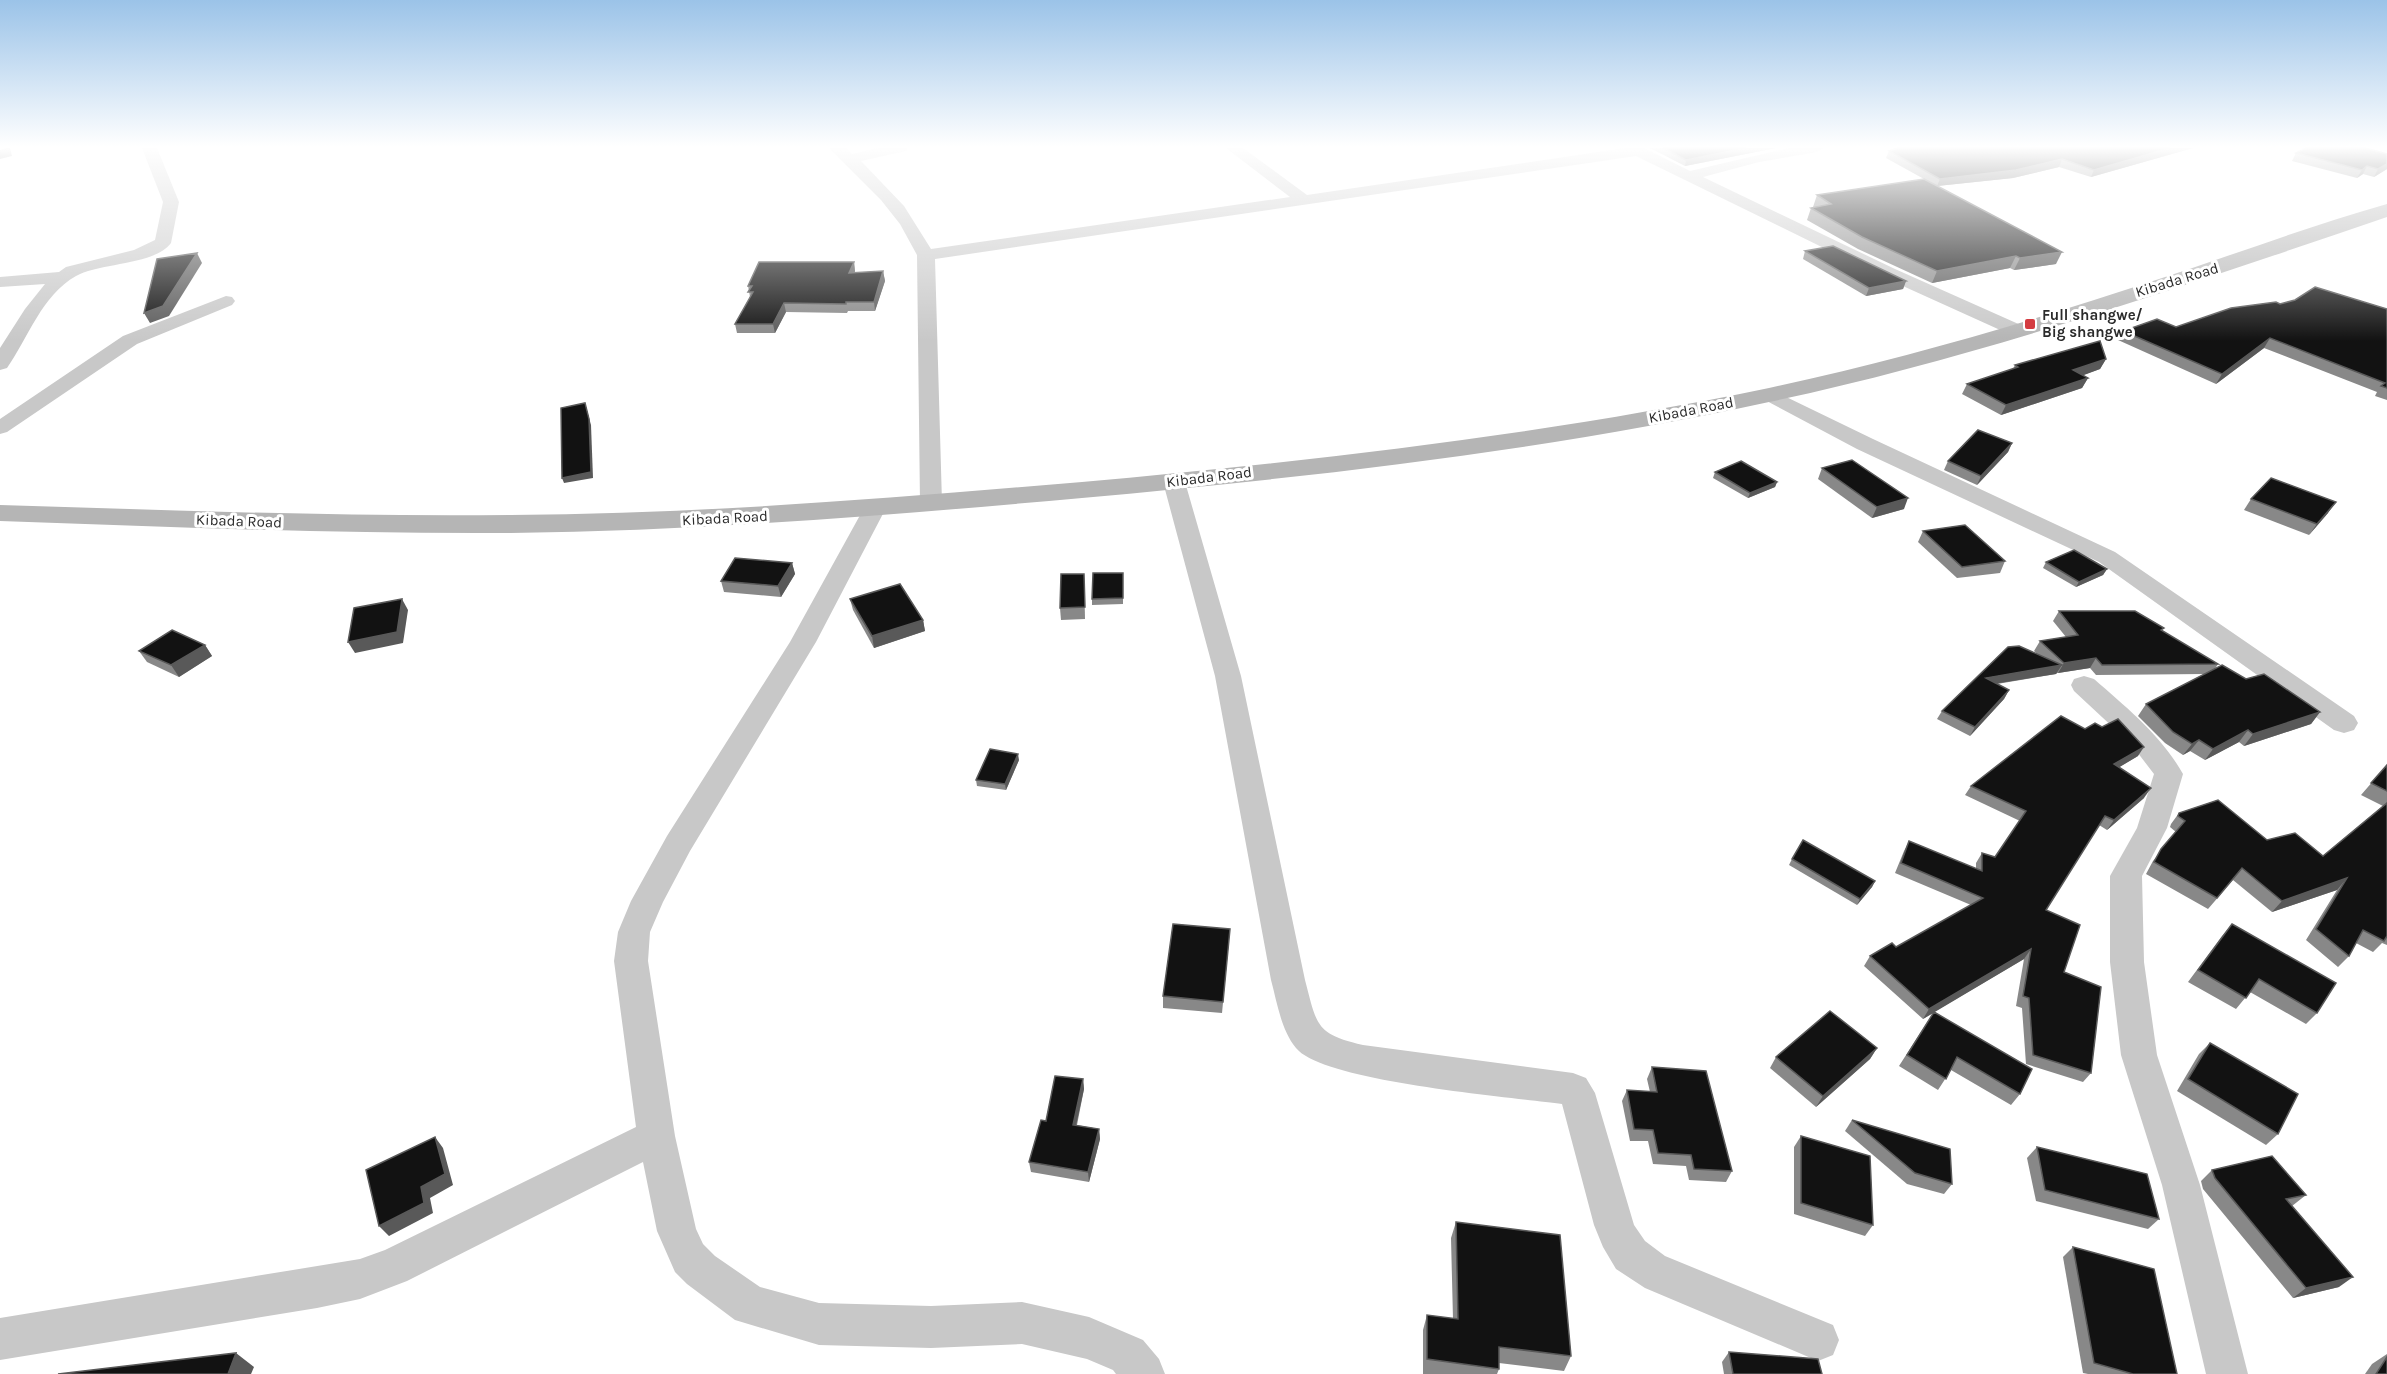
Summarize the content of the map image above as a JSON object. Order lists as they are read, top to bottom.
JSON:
{
  "streets": {
    "main road": ["Kibada Road"]
  },
  "places": {
    "transit": ["Full shangwe/ Big shangwe"]
  }
}
